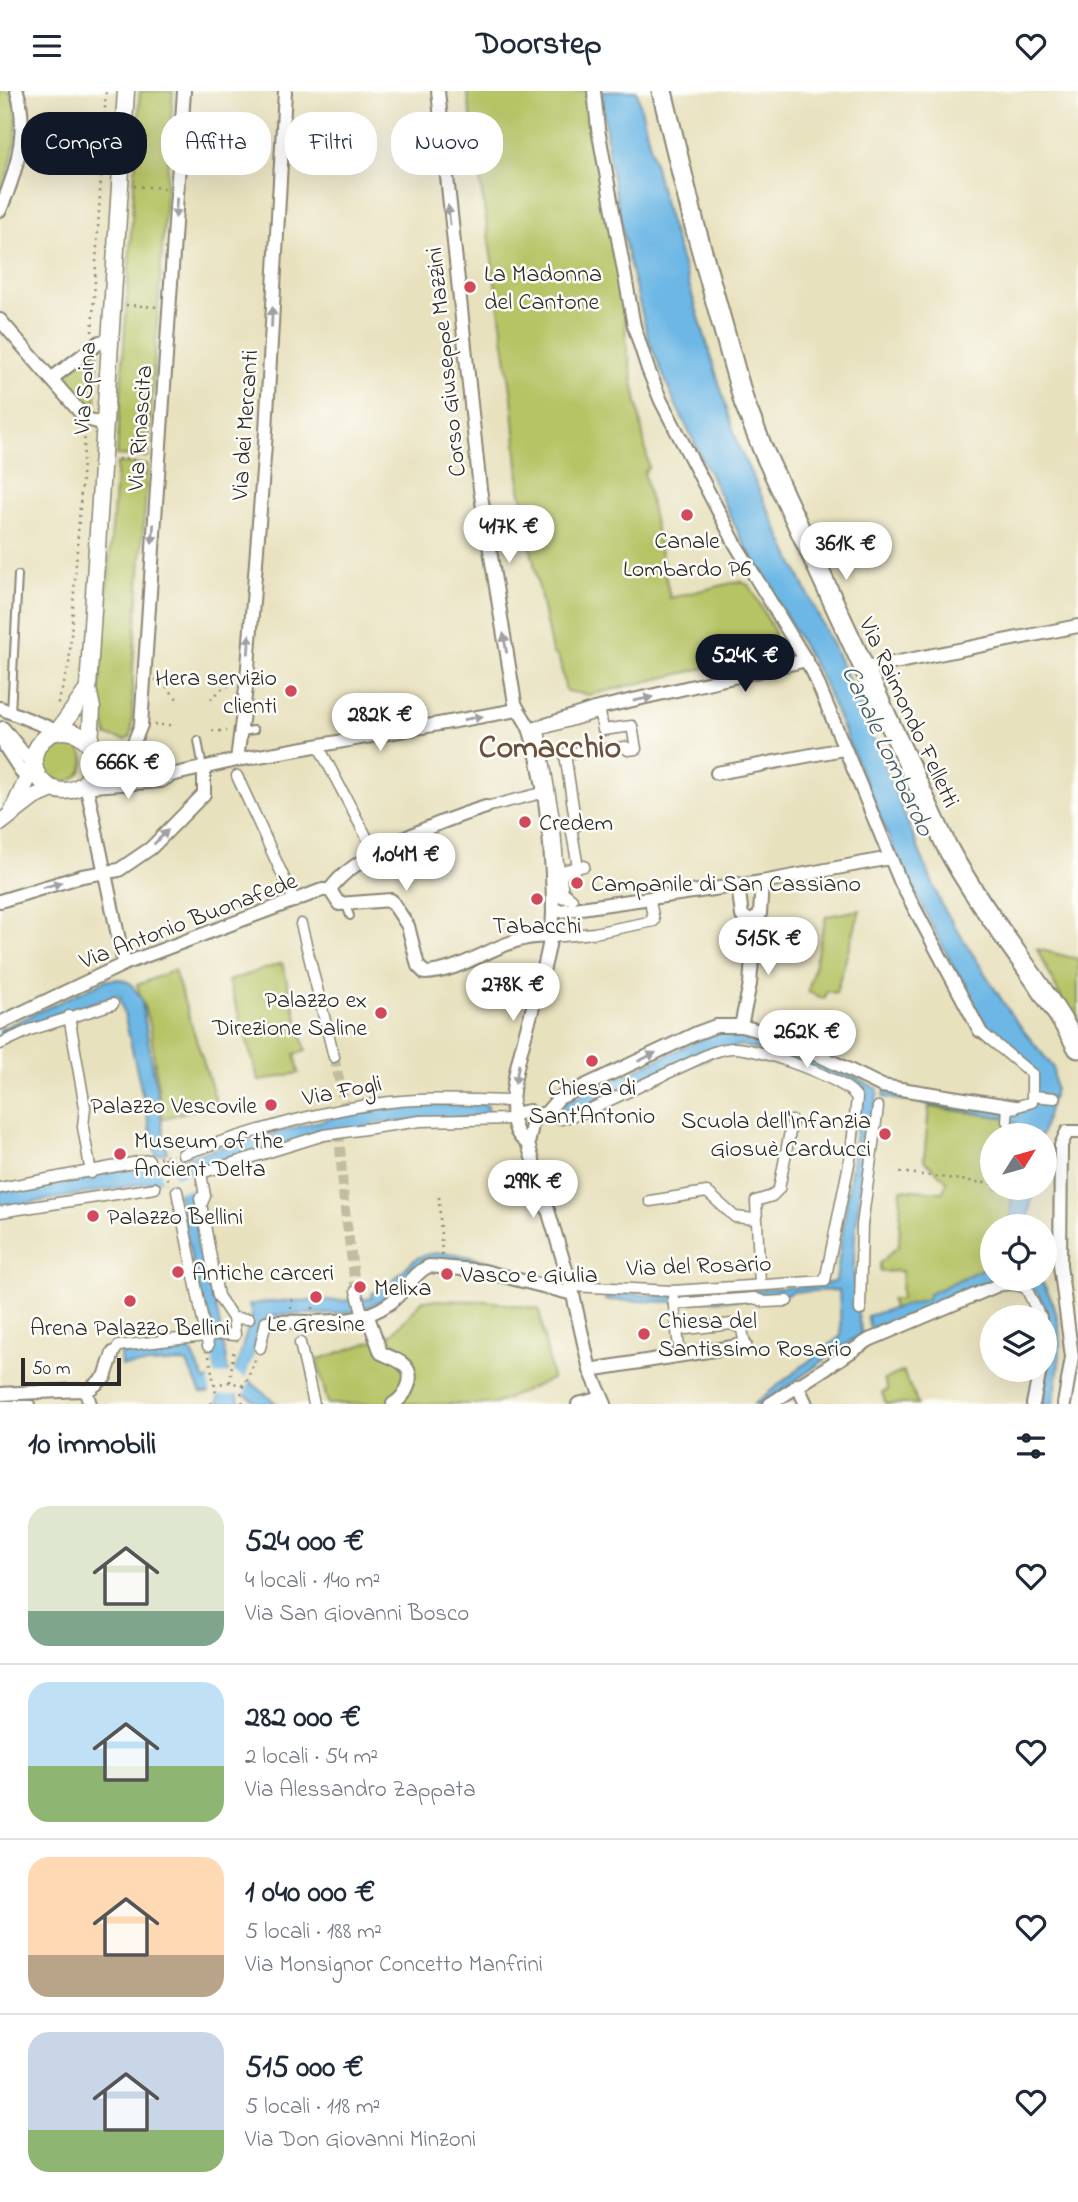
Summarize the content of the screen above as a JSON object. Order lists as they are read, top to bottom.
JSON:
{
  "streets": {
    "main road": ["Via Raimondo Felletti"],
    "street": [
      "Corso Giuseppe Mazzini",
      "Via Spina",
      "Via dei Mercanti",
      "Via Rinascita",
      "Via Antonio Buonafede",
      "Via Fogli",
      "Via del Rosario"
    ]
  },
  "one_way": ["Corso Giuseppe Mazzini", "Via dei Mercanti", "Via Rinascita"],
  "districts": ["Comacchio"],
  "water": ["Canale Lombardo"],
  "places": [
    "La Madonna del Cantone",
    "Canale Lombardo P6",
    "Hera servizio clienti",
    "Credem",
    "Campanile di San Cassiano",
    "Tabacchi",
    "Palazzo ex Direzione Saline",
    "Chiesa di Sant'Antonio",
    "Palazzo Vescovile",
    "Scuola dell'Infanzia Giosuè Carducci",
    "Museum of the Ancient Delta",
    "Palazzo Bellini",
    "Antiche carceri",
    "Vasco e Giulia",
    "Melixa",
    "Le Gresine",
    "Arena Palazzo Bellini",
    "Chiesa del Santissimo Rosario"
  ],
  "scale_bar": "50 m",
  "north": "top right",
  "page": {
    "header": "Doorstep",
    "chip": [
      "Compra",
      "Affitta",
      "Filtri",
      "Nuovo"
    ],
    "price": [
      "417K €",
      "361K €",
      "524K €",
      "282K €",
      "666K €",
      "1.04M €",
      "515K €",
      "278K €",
      "262K €",
      "299K €"
    ],
    "scale": "50 m",
    "heading": "10 immobili",
    "list": [
      {
        "name": "524 000 €",
        "note": "4 locali · 140 m² · Via San Giovanni Bosco"
      },
      {
        "name": "282 000 €",
        "note": "2 locali · 54 m² · Via Alessandro Zappata"
      },
      {
        "name": "1 040 000 €",
        "note": "5 locali · 188 m² · Via Monsignor Concetto Manfrini"
      },
      {
        "name": "515 000 €",
        "note": "5 locali · 118 m² · Via Don Giovanni Minzoni"
      }
    ]
  }
}
